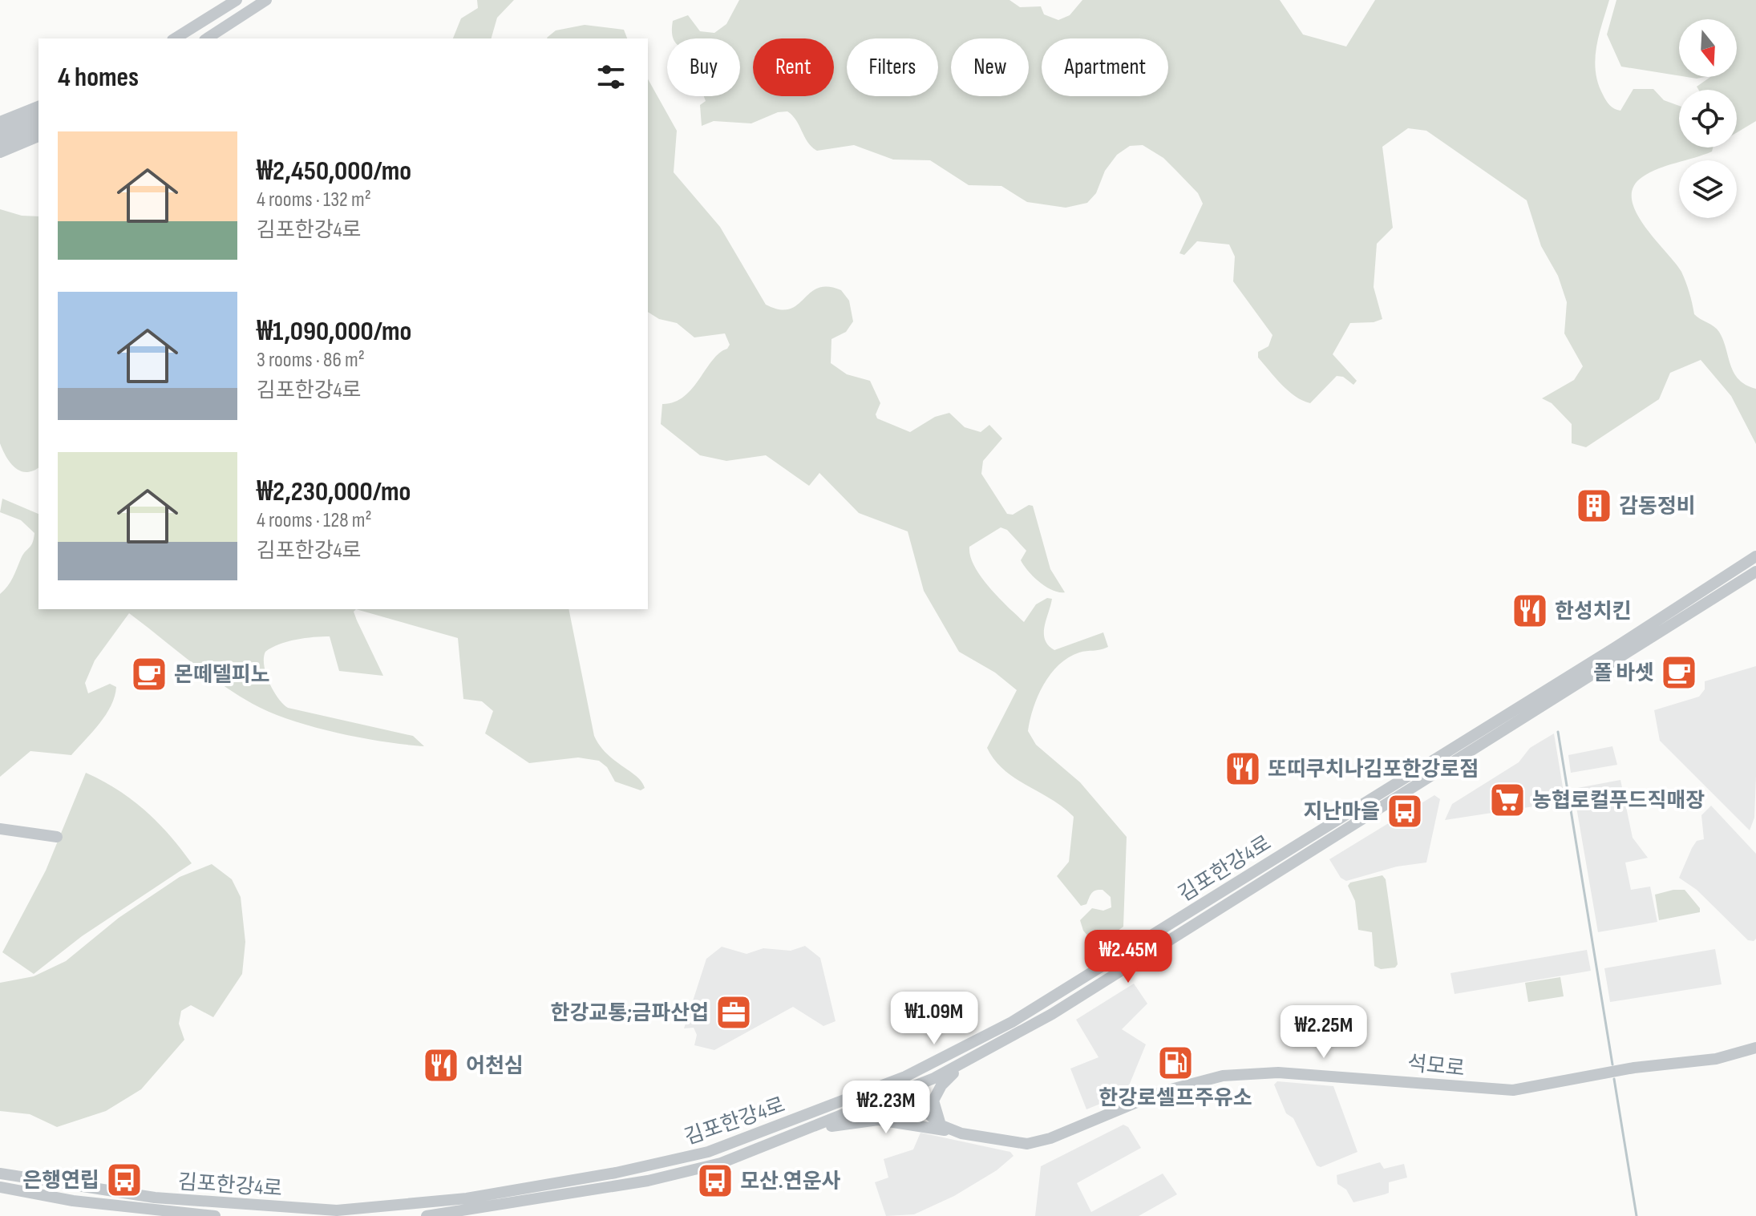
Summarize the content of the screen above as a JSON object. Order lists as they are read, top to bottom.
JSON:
{
  "streets": {
    "street": ["김포한강4로", "석모로"]
  },
  "crossings": [
    ["김포한강4로", "석모로"]
  ],
  "places": {
    "building": ["감동정비"],
    "restaurant": ["한성치킨", "또띠쿠치나김포한강로점", "어천심"],
    "cafe": ["폴 바셋", "몬떼델피노"],
    "supermarket": ["농협로컬푸드직매장"],
    "bus stop": ["지난마을", "은행연립", "모산.연운사"],
    "office": ["한강교통;금파산업"],
    "fuel station": ["한강로셀프주유소"]
  },
  "north": "bottom",
  "page": {
    "chip": [
      "Buy",
      "Rent",
      "Filters",
      "New",
      "Apartment"
    ],
    "heading": "4 homes",
    "list": [
      {
        "name": "₩2,450,000/mo",
        "note": "4 rooms · 132 m² · 김포한강4로"
      },
      {
        "name": "₩1,090,000/mo",
        "note": "3 rooms · 86 m² · 김포한강4로"
      },
      {
        "name": "₩2,230,000/mo",
        "note": "4 rooms · 128 m² · 김포한강4로"
      }
    ],
    "price": [
      "₩2.45M",
      "₩1.09M",
      "₩2.25M",
      "₩2.23M"
    ]
  }
}
